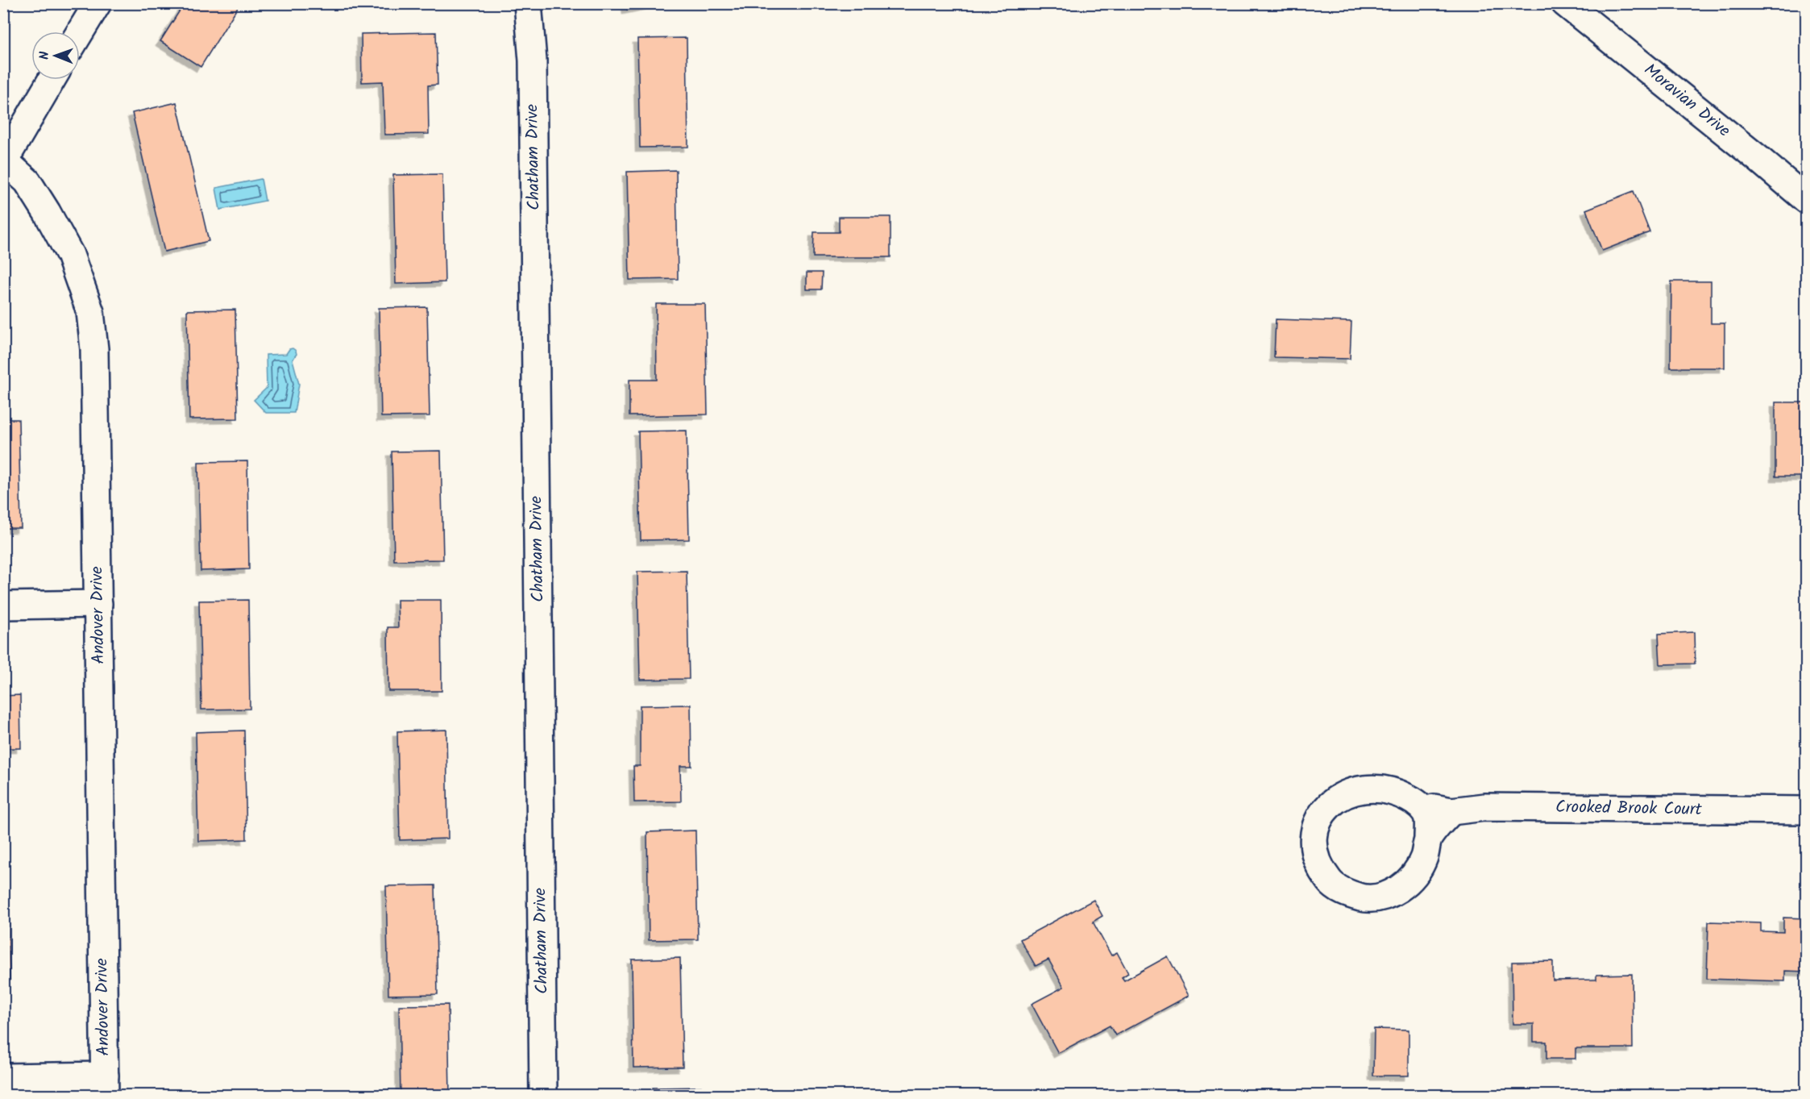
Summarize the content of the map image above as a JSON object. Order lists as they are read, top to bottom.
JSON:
{
  "streets": {
    "street": [
      "Moravian Drive",
      "Chatham Drive",
      "Andover Drive",
      "Crooked Brook Court"
    ]
  },
  "north": "left"
}
